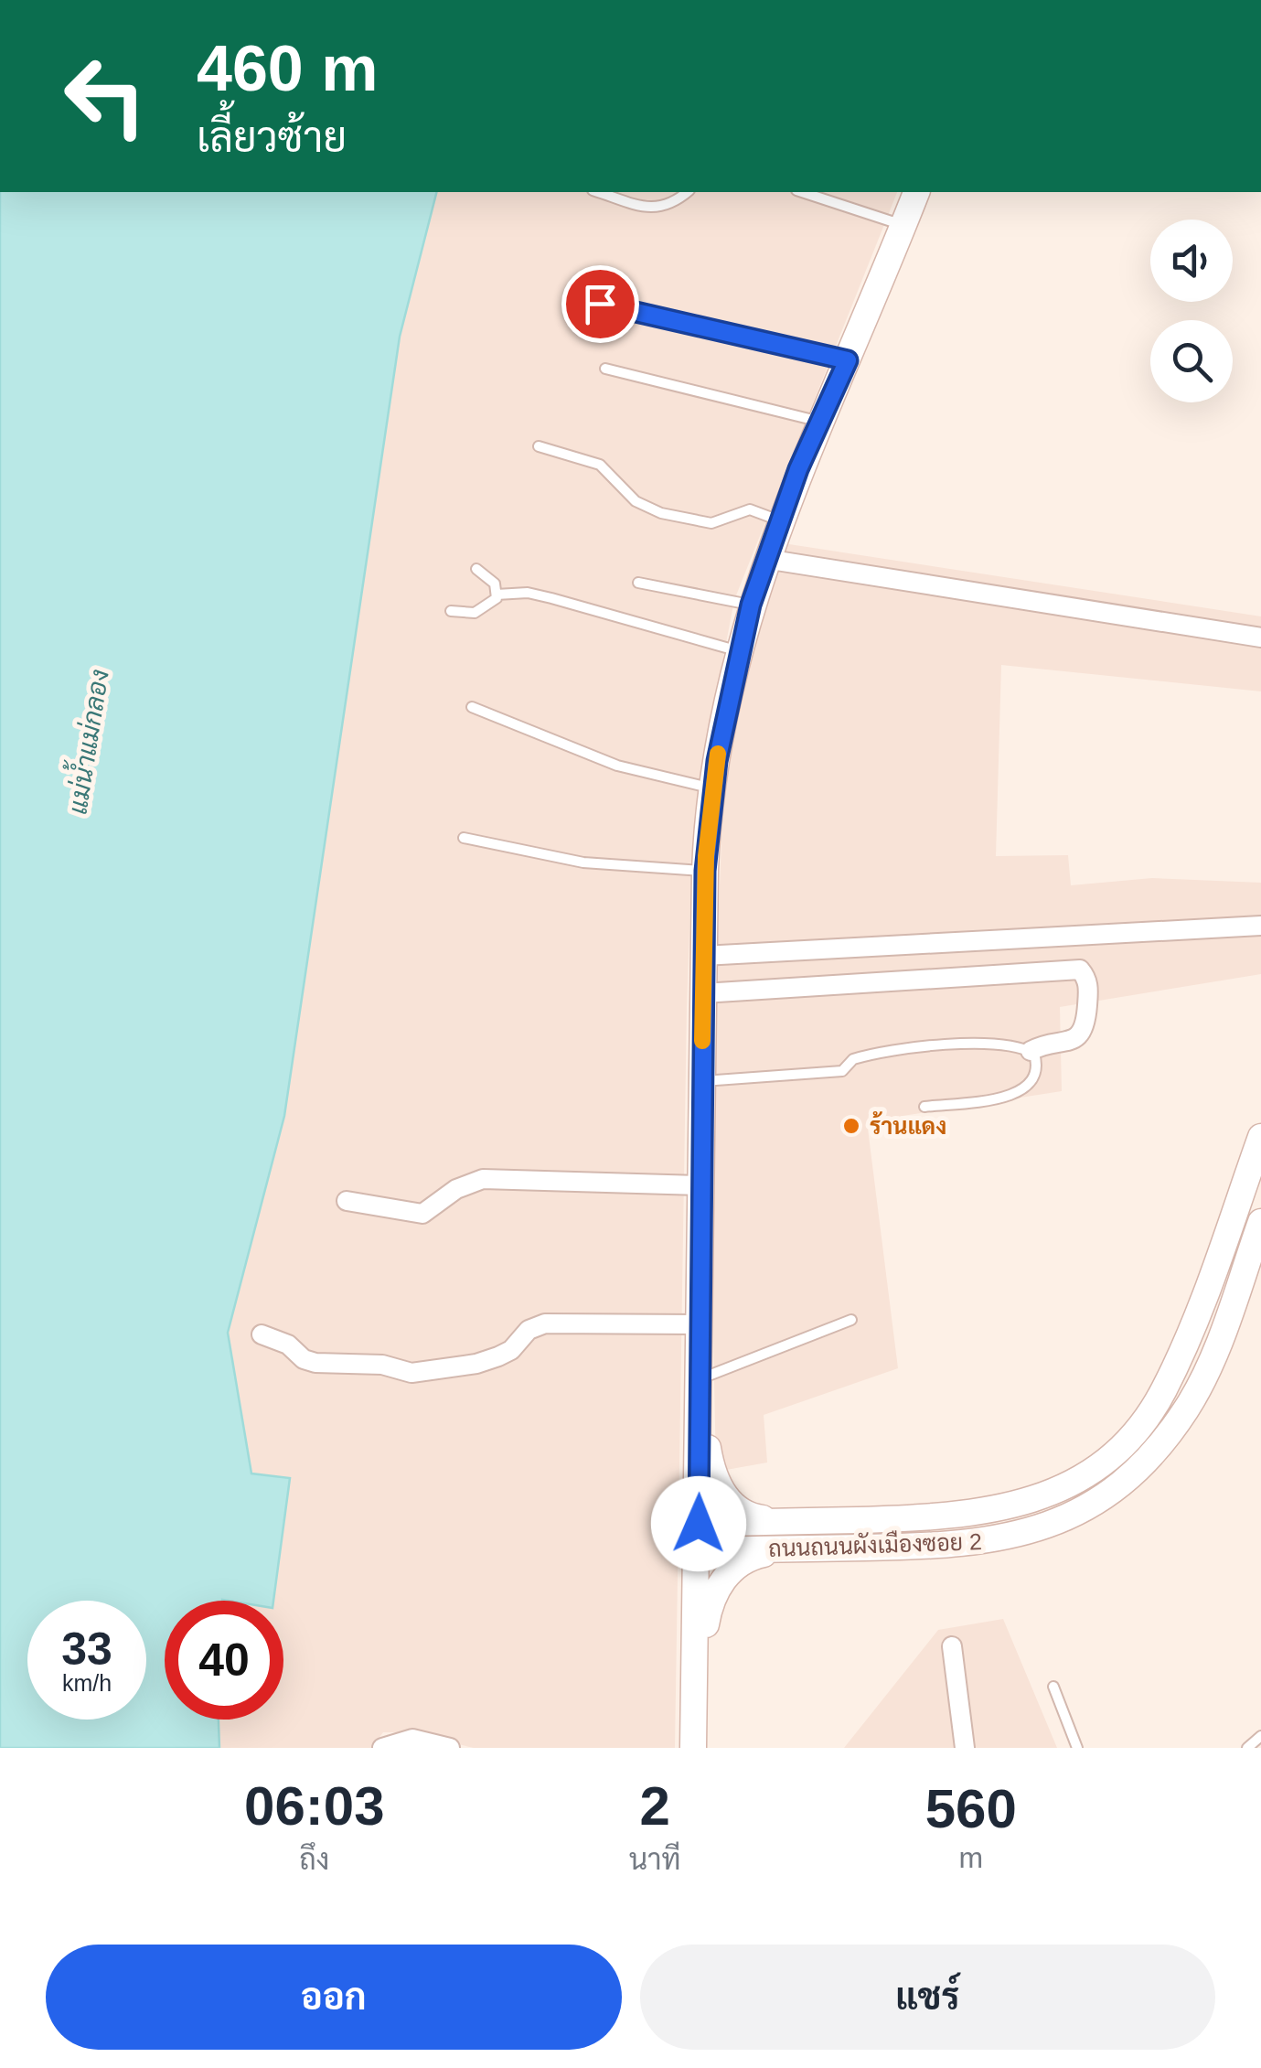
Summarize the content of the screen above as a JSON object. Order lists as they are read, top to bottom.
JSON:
{
  "streets": {
    "street": ["ถนนถนนผังเมืองซอย 2"]
  },
  "water": ["แม่น้ำแม่กลอง"],
  "places": ["ร้านแดง"],
  "page": {
    "turn": ["460 m", "เลี้ยวซ้าย"],
    "speed": "33 km/h",
    "limit": "40",
    "eta": [
      "06:03",
      "ถึง",
      "2",
      "นาที",
      "560",
      "m"
    ],
    "buttons": ["ออก", "แชร์"]
  }
}
